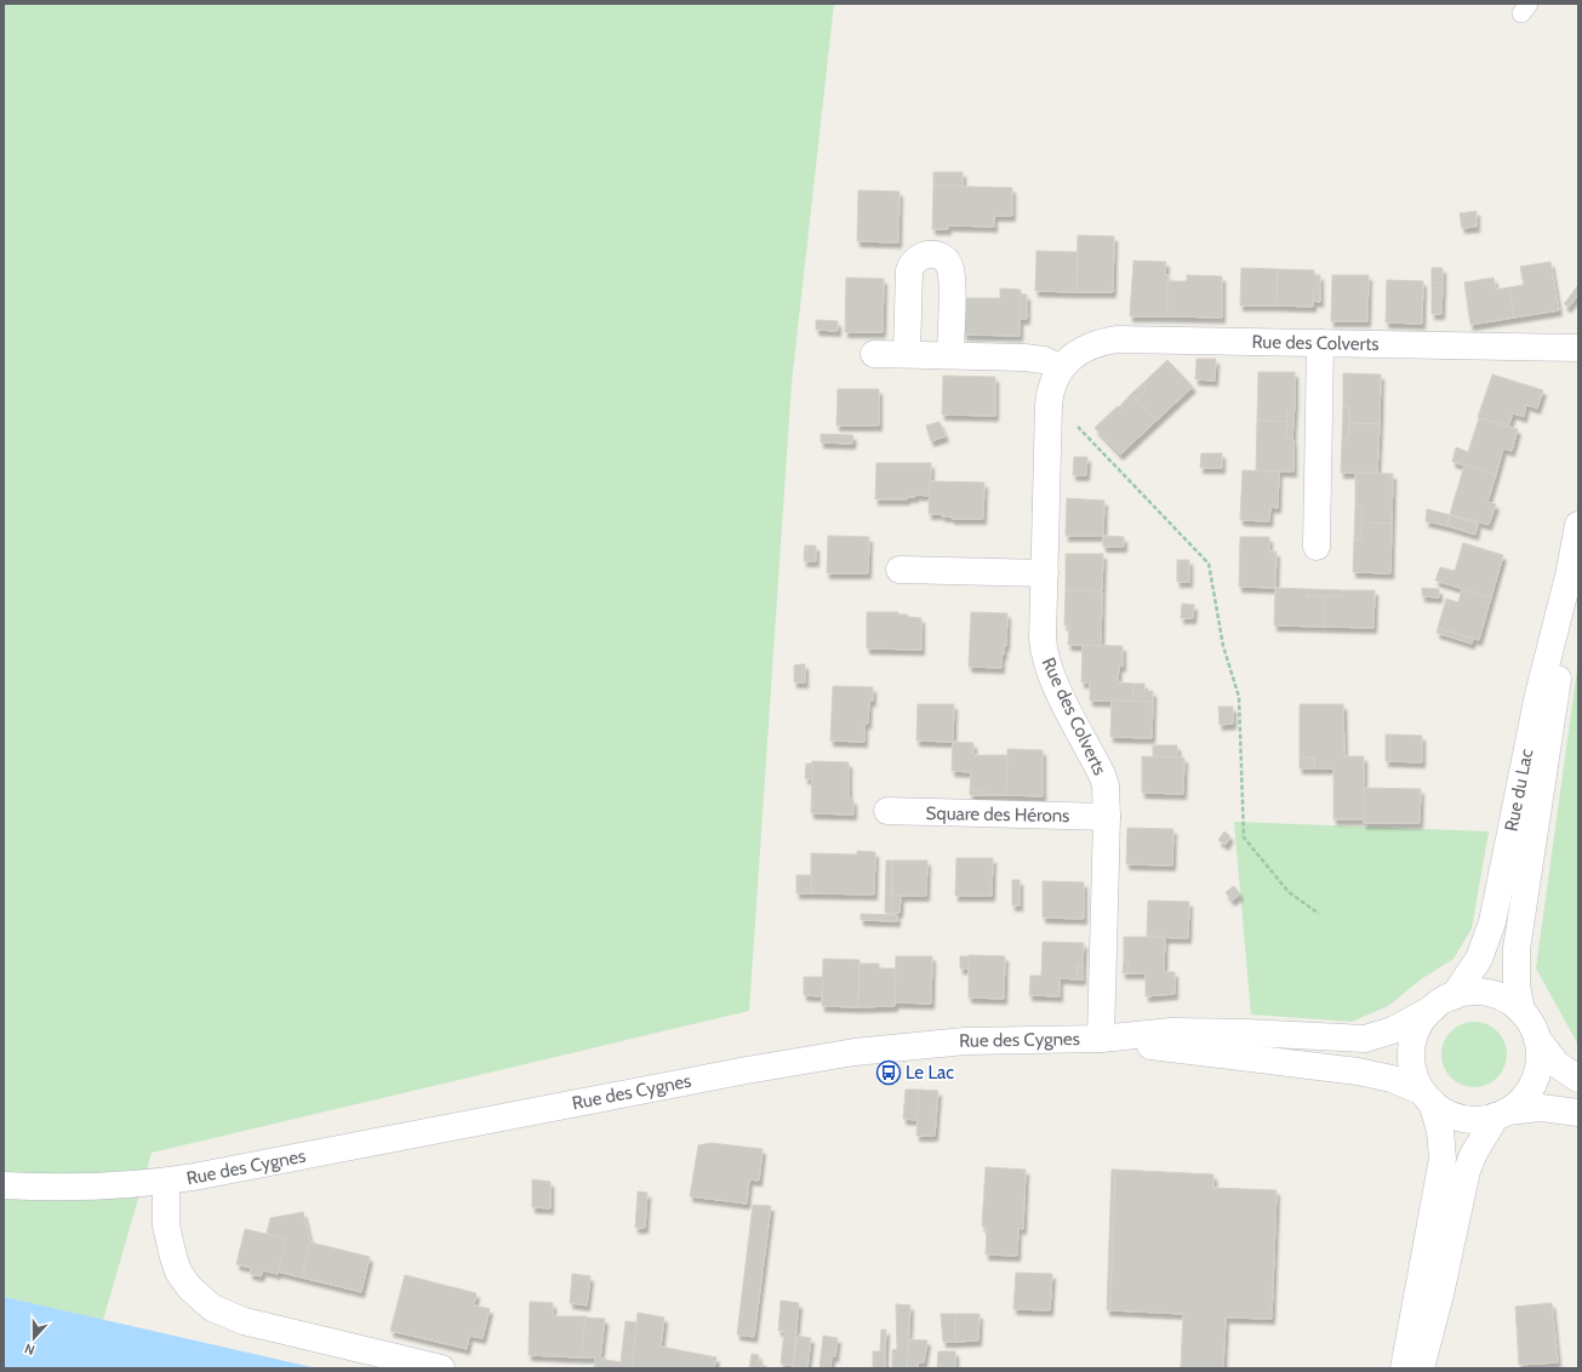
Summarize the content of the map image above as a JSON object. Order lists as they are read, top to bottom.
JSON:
{
  "streets": {
    "street": [
      "Rue des Colverts",
      "Rue du Lac",
      "Square des Hérons",
      "Rue des Cygnes"
    ]
  },
  "crossings": [
    ["Rue des Colverts", "Square des Hérons"],
    ["Rue des Colverts", "Rue des Cygnes"],
    ["Rue du Lac", "Rue des Cygnes"]
  ],
  "places": {
    "bus stop": ["Le Lac"]
  },
  "north": "bottom"
}
